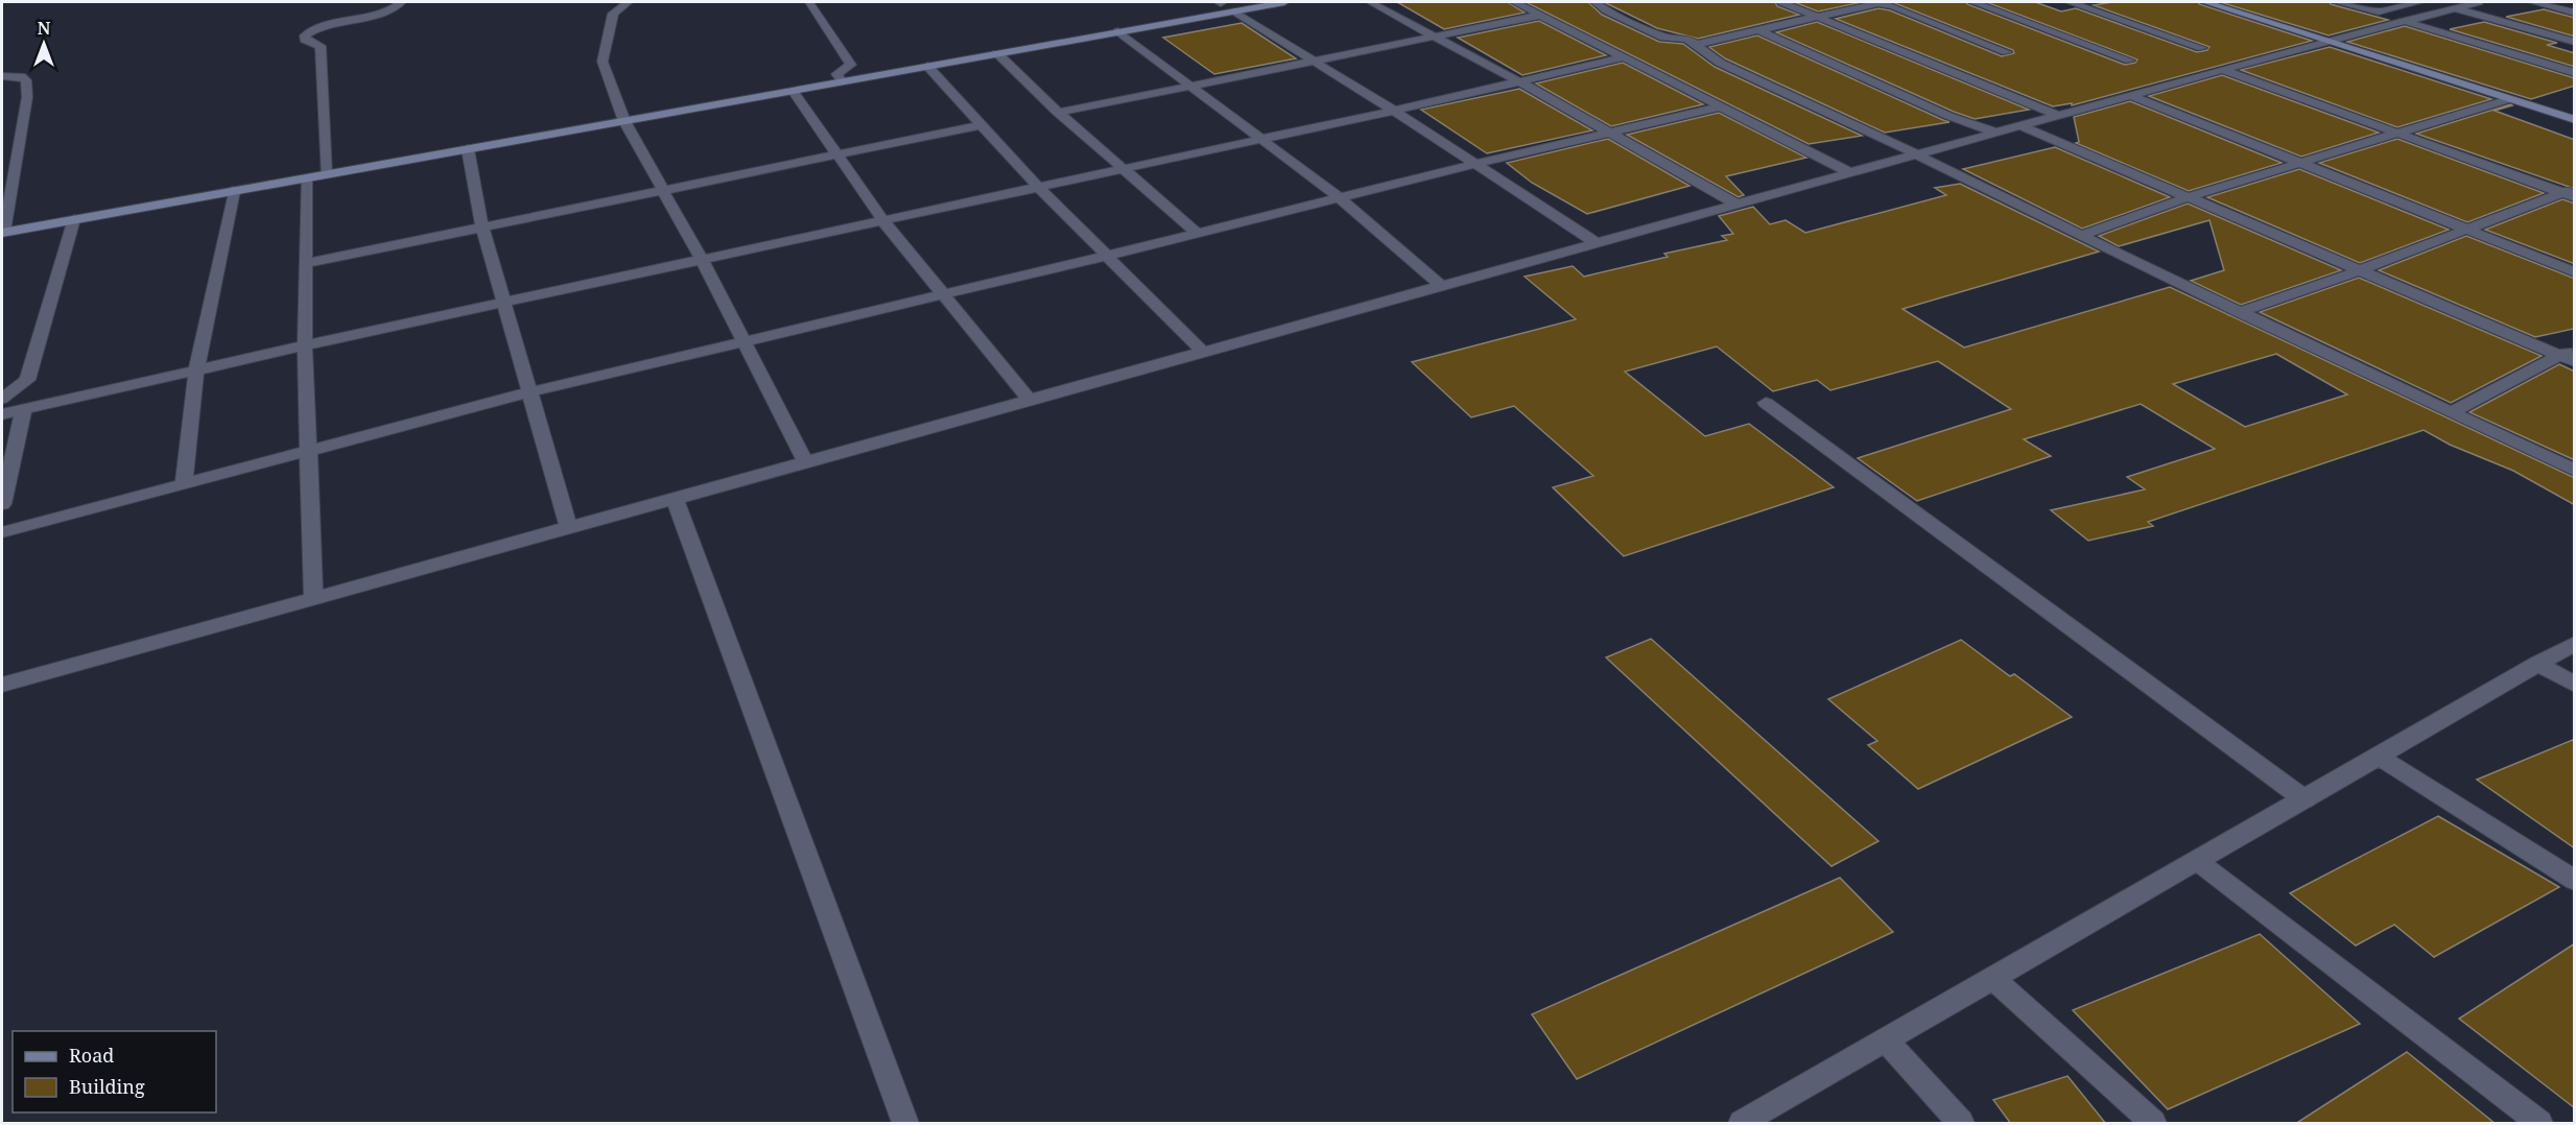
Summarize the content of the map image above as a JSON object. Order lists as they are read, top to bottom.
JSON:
{
  "legend": ["Road", "Building"],
  "north": "top"
}
